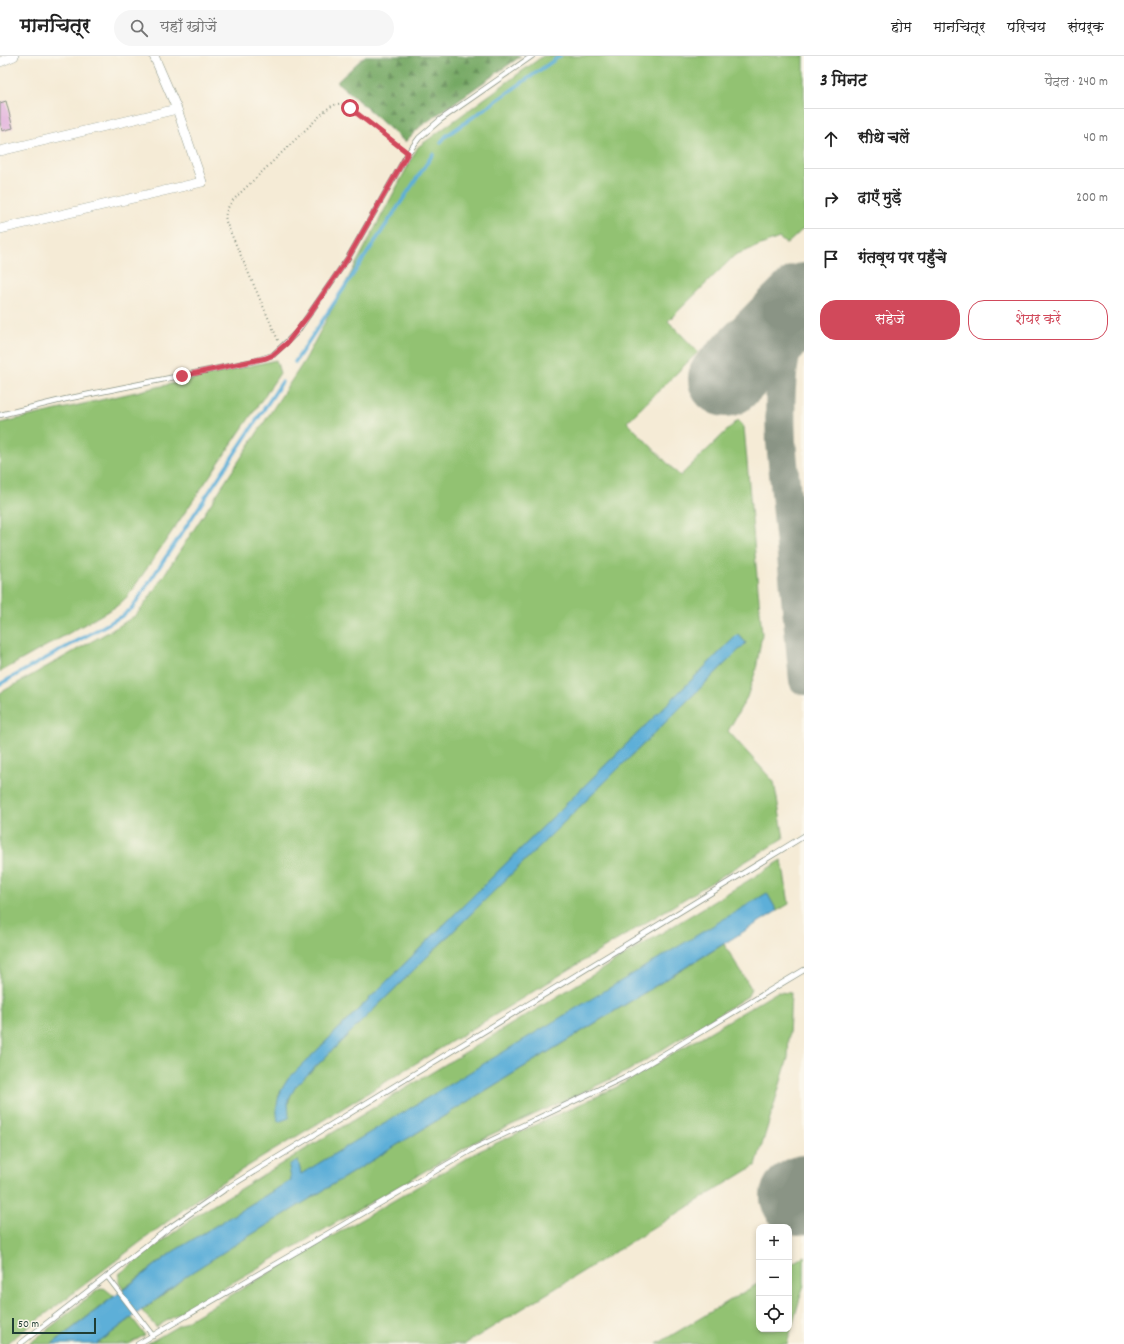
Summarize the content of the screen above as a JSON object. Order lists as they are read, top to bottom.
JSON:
{
  "scale_bar": "50 m",
  "page": {
    "header": "मानचित्र",
    "search": "यहाँ खोजें",
    "nav": [
      "होम",
      "मानचित्र",
      "परिचय",
      "संपर्क"
    ],
    "heading": ["3 मिनट", "पैदल · 240 m"],
    "list": [
      ["सीधे चलें", "40 m"],
      ["दाएँ मुड़ें", "200 m"],
      "गंतव्य पर पहुँचे"
    ],
    "buttons": ["सहेजें", "शेयर करें"],
    "map_buttons": ["+", "−"],
    "scale": "50 m"
  }
}
